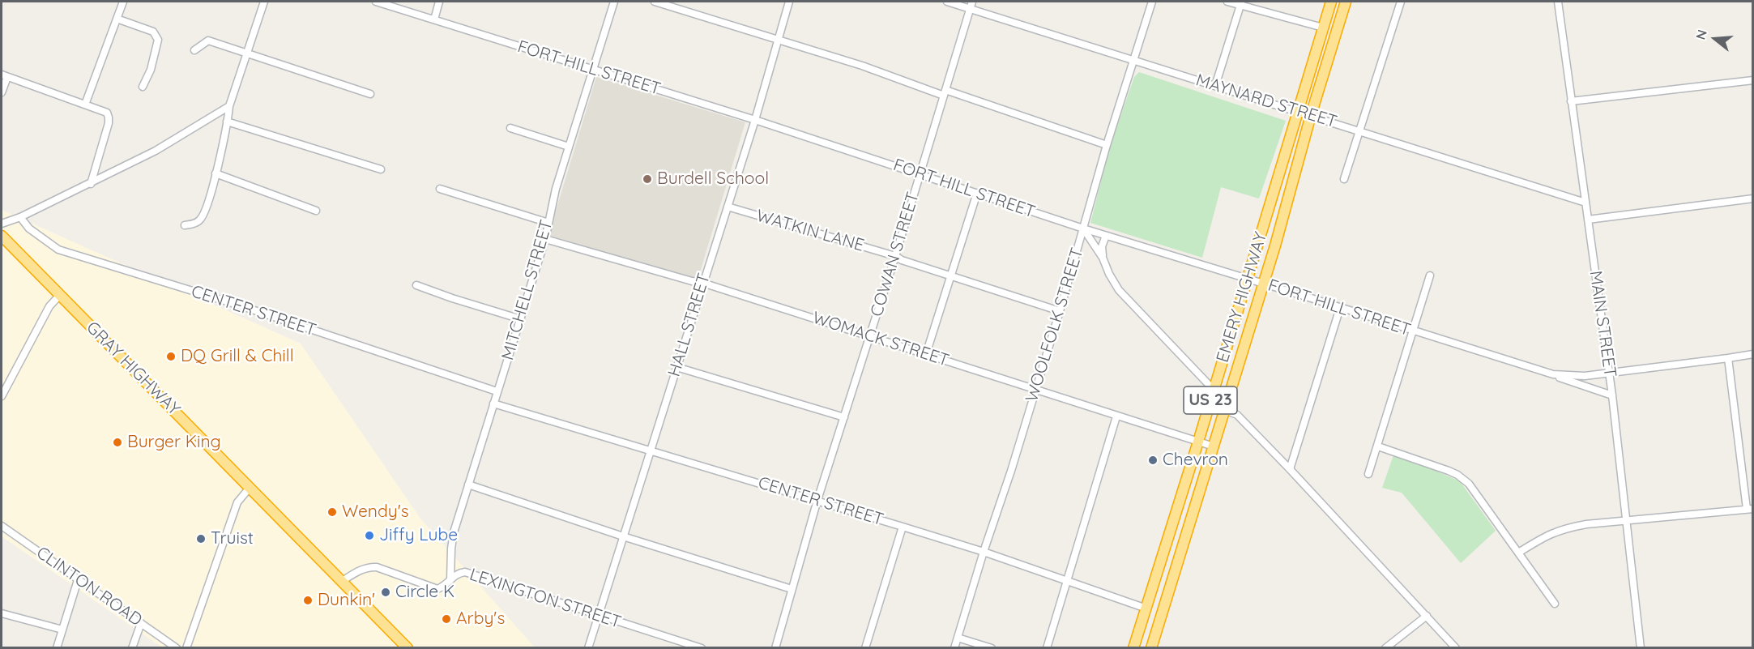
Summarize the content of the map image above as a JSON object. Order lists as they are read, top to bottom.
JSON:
{
  "streets": {
    "highway": ["EMERY HIGHWAY", "GRAY HIGHWAY", "US 23"],
    "street": [
      "FORT HILL STREET",
      "MAYNARD STREET",
      "WATKIN LANE",
      "COWAN STREET",
      "MITCHELL STREET",
      "CENTER STREET",
      "MAIN STREET",
      "HALL STREET",
      "WOOLFOLK STREET",
      "WOMACK STREET",
      "CLINTON ROAD",
      "LEXINGTON STREET"
    ]
  },
  "crossings": [
    ["FORT HILL STREET", "COWAN STREET"],
    ["FORT HILL STREET", "MITCHELL STREET"],
    ["FORT HILL STREET", "EMERY HIGHWAY"],
    ["FORT HILL STREET", "MAIN STREET"],
    ["FORT HILL STREET", "HALL STREET"],
    ["FORT HILL STREET", "WOOLFOLK STREET"],
    ["MAYNARD STREET", "COWAN STREET"],
    ["MAYNARD STREET", "EMERY HIGHWAY"],
    ["MAYNARD STREET", "MAIN STREET"],
    ["MAYNARD STREET", "WOOLFOLK STREET"],
    ["WATKIN LANE", "COWAN STREET"],
    ["WATKIN LANE", "HALL STREET"],
    ["WATKIN LANE", "WOOLFOLK STREET"],
    ["COWAN STREET", "CENTER STREET"],
    ["COWAN STREET", "WOMACK STREET"],
    ["MITCHELL STREET", "CENTER STREET"],
    ["MITCHELL STREET", "WOMACK STREET"],
    ["MITCHELL STREET", "LEXINGTON STREET"],
    ["EMERY HIGHWAY", "CENTER STREET"],
    ["EMERY HIGHWAY", "WOMACK STREET"],
    ["CENTER STREET", "HALL STREET"],
    ["CENTER STREET", "WOOLFOLK STREET"],
    ["HALL STREET", "WOMACK STREET"],
    ["HALL STREET", "LEXINGTON STREET"],
    ["WOOLFOLK STREET", "WOMACK STREET"],
    ["GRAY HIGHWAY", "LEXINGTON STREET"]
  ],
  "places": [
    "Burdell School",
    "DQ Grill & Chill",
    "Burger King",
    "Chevron",
    "Wendy's",
    "Jiffy Lube",
    "Truist",
    "Circle K",
    "Dunkin'",
    "Arby's"
  ],
  "north": "left"
}
